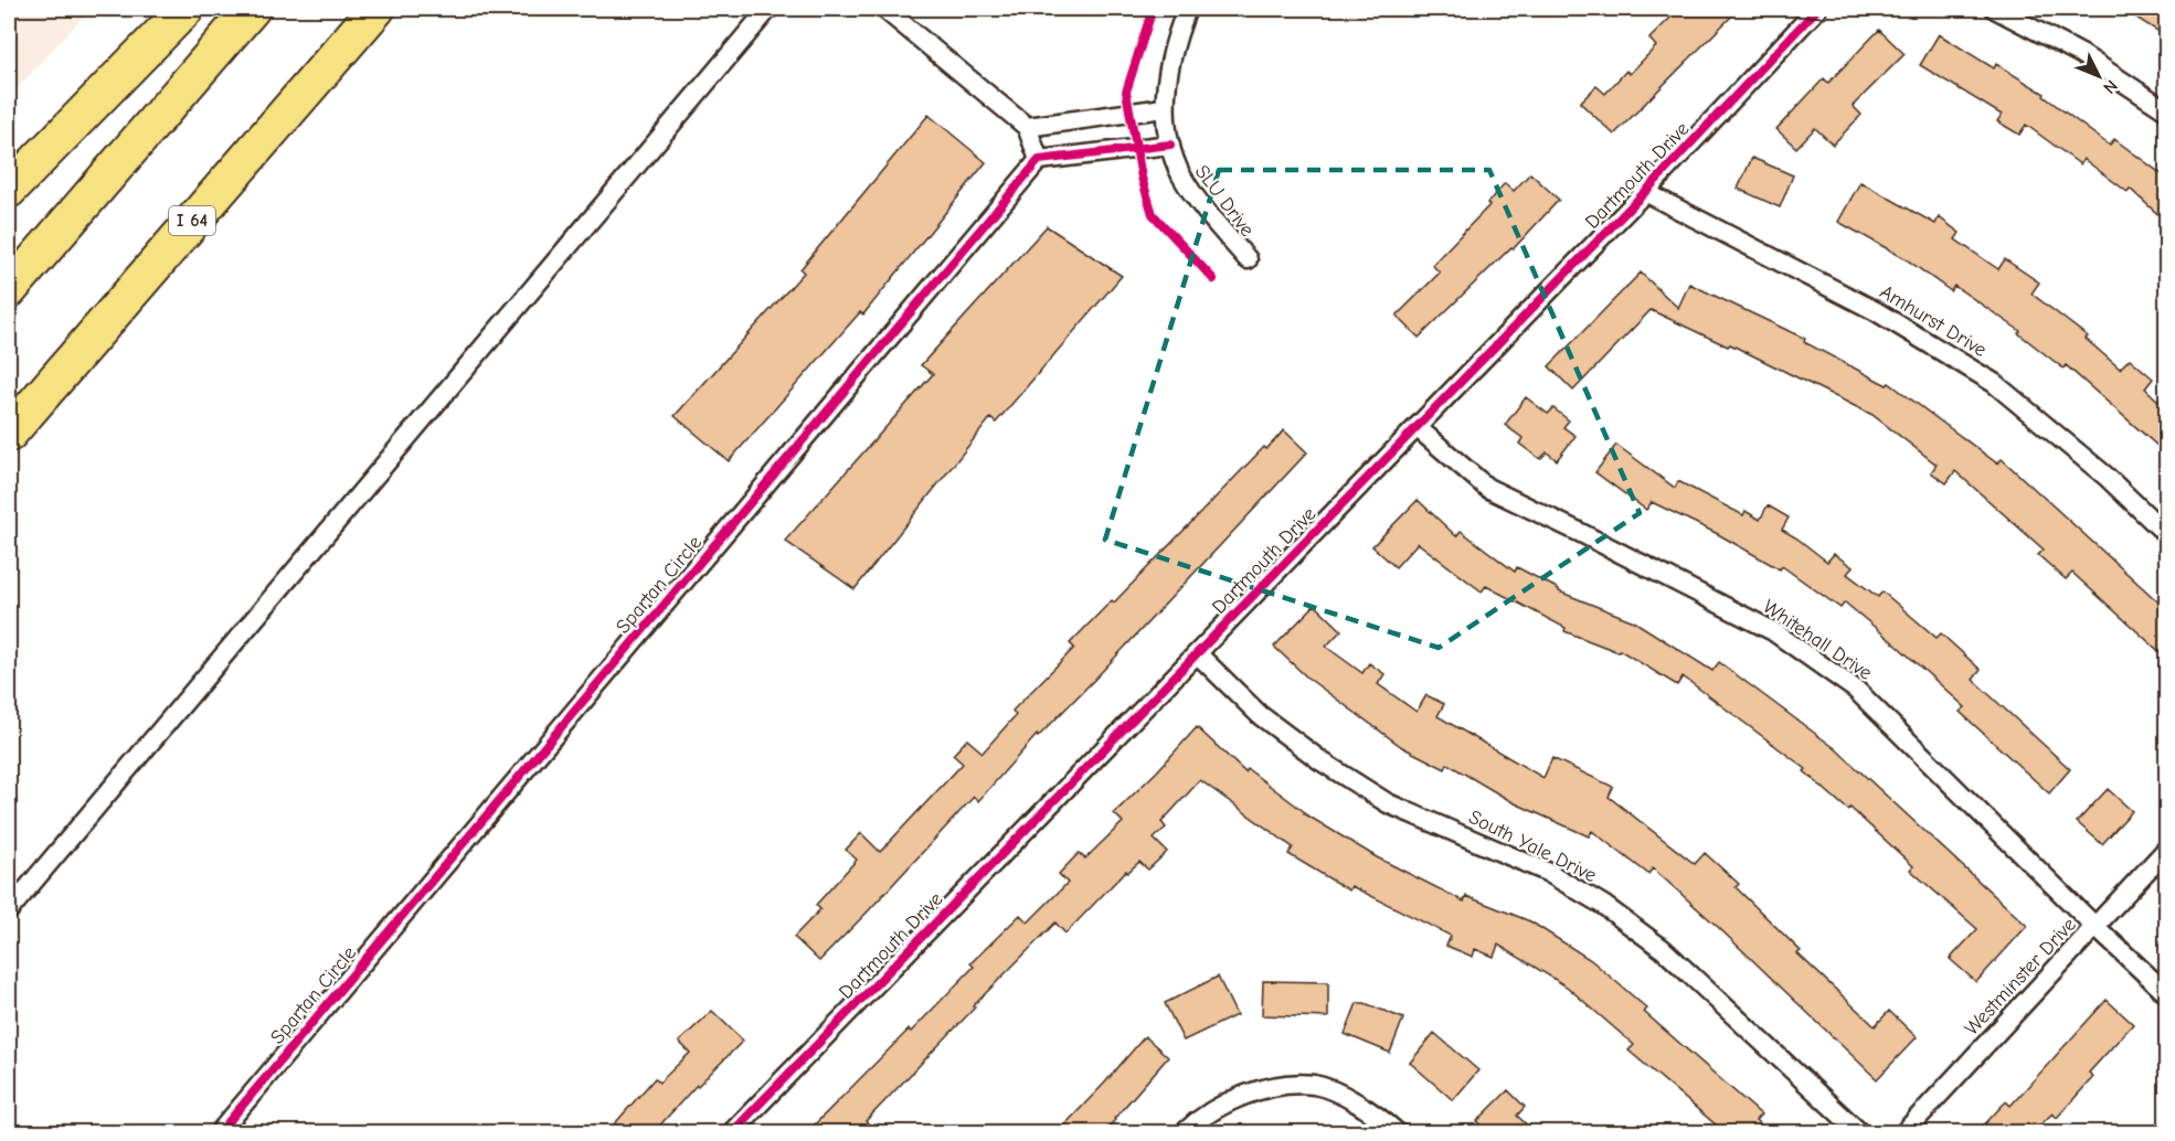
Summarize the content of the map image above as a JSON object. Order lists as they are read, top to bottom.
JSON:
{
  "streets": {
    "highway": ["I 64"],
    "street": [
      "Dartmouth Drive",
      "SLU Drive",
      "Amhurst Drive",
      "Spartan Circle",
      "Whitehall Drive",
      "South Yale Drive",
      "Westminster Drive"
    ]
  },
  "crossings": [
    ["Dartmouth Drive", "Amhurst Drive"],
    ["Dartmouth Drive", "Whitehall Drive"],
    ["Dartmouth Drive", "South Yale Drive"],
    ["Whitehall Drive", "Westminster Drive"]
  ],
  "north": "bottom right"
}
